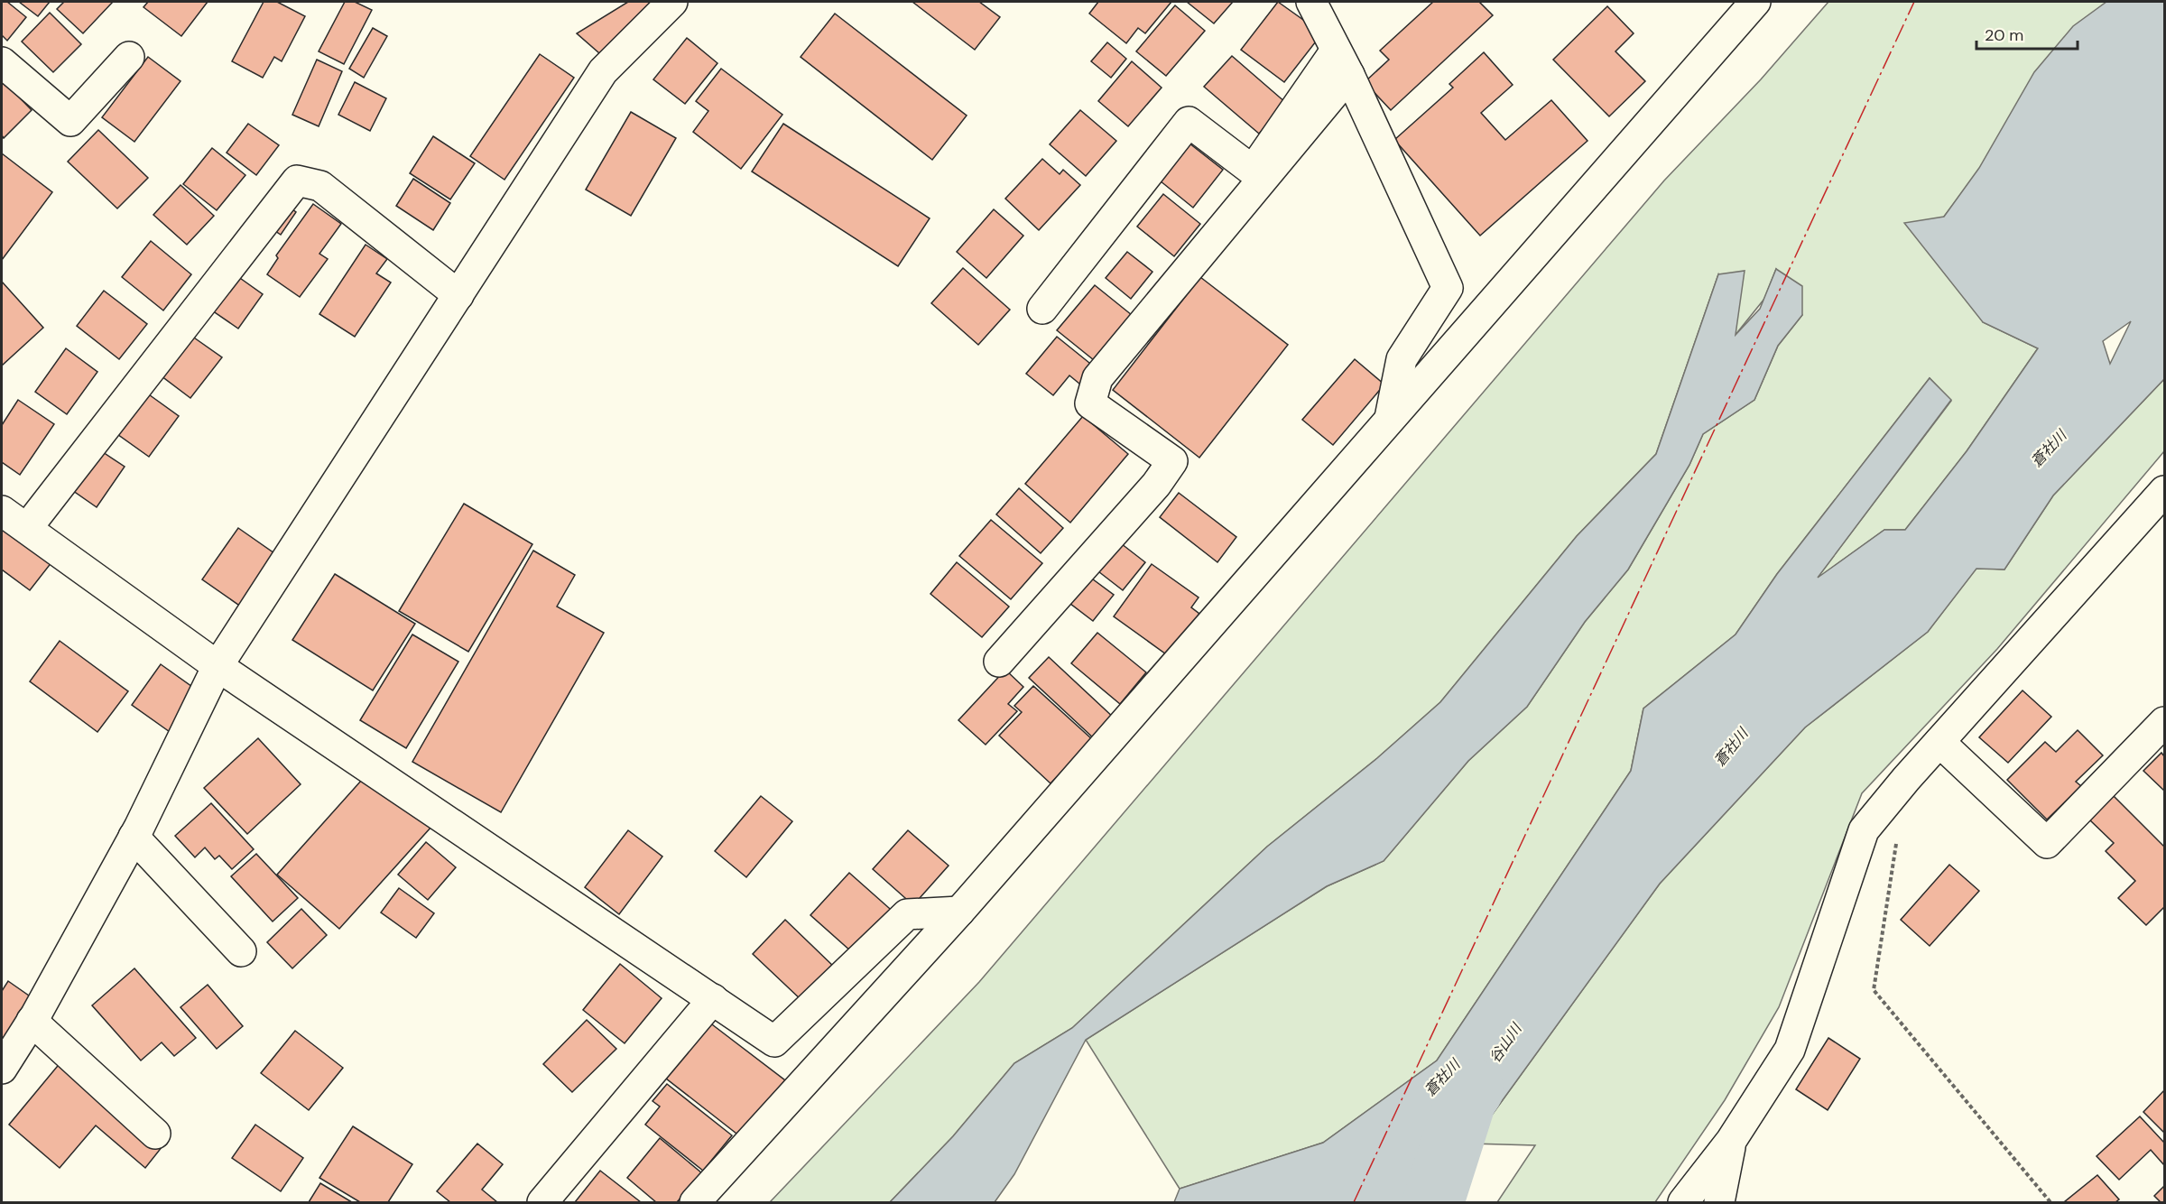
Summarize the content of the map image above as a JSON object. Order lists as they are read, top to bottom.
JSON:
{
  "water": ["蒼社川", "谷山川"],
  "scale_bar": "20 m"
}
